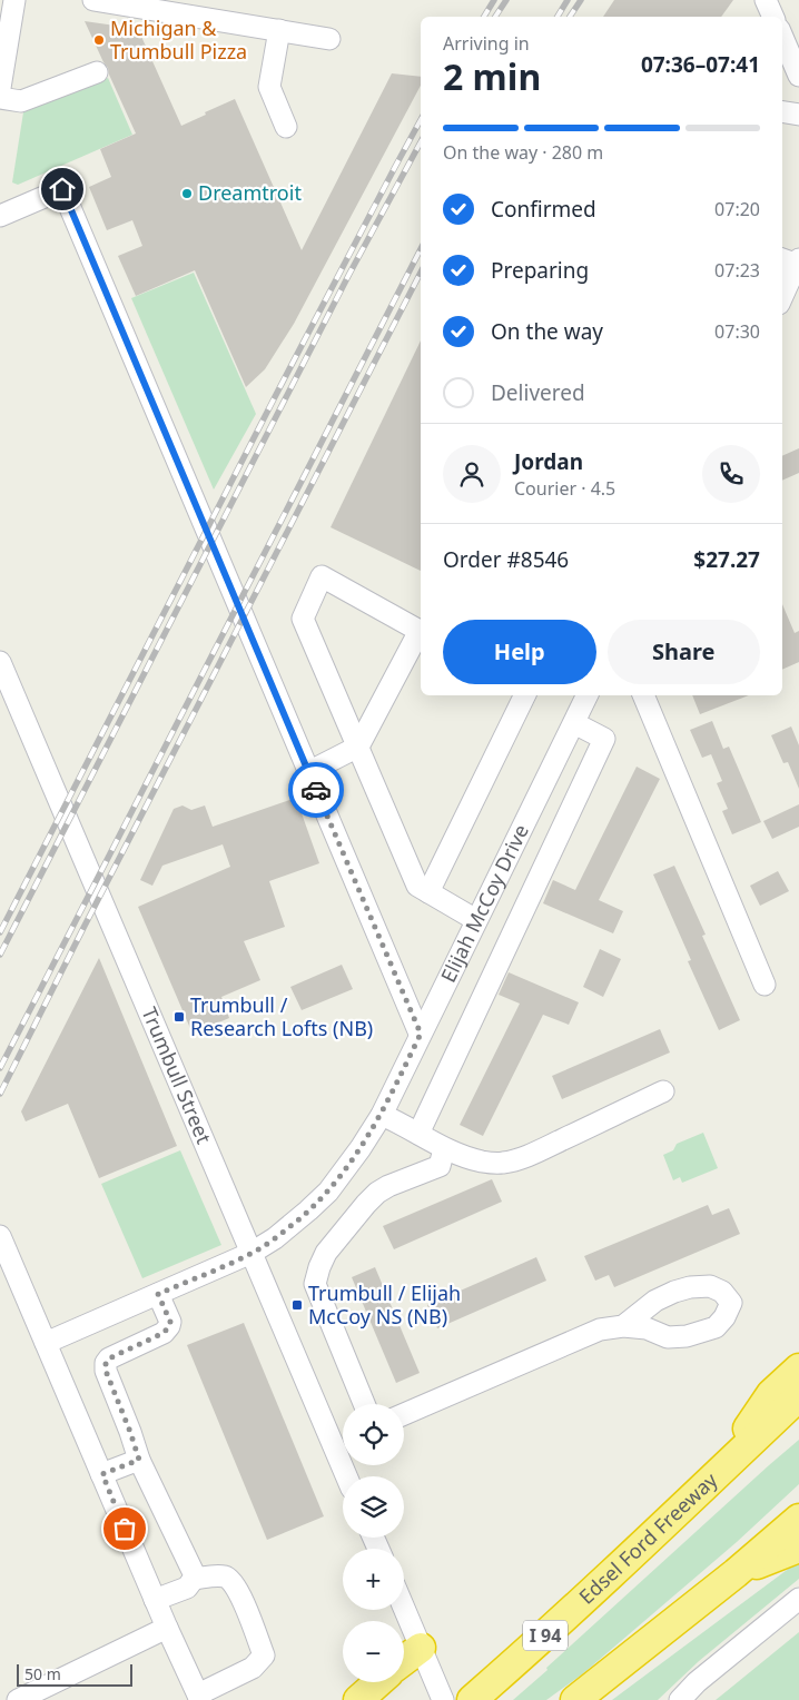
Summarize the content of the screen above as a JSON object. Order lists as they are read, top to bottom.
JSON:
{
  "streets": {
    "highway": ["Edsel Ford Freeway", "I 94"],
    "street": ["Elijah McCoy Drive", "Trumbull Street"]
  },
  "crossings": [
    ["Elijah McCoy Drive", "Trumbull Street"]
  ],
  "places": {
    "other": ["Michigan & Trumbull Pizza", "Dreamtroit"],
    "transit": ["Trumbull / Research Lofts (NB)", "Trumbull / Elijah McCoy NS (NB)"]
  },
  "scale_bar": "50 m",
  "page": {
    "heading": ["2 min", "Arriving in", "07:36–07:41"],
    "panel": [
      "Jordan",
      "Courier · 4.5",
      "Order #8546",
      "$27.27"
    ],
    "bar": "On the way · 280 m",
    "list": [
      ["Confirmed", "07:20"],
      ["Preparing", "07:23"],
      ["On the way", "07:30"],
      "Delivered"
    ],
    "buttons": ["Help", "Share"],
    "map_buttons": ["+", "−"],
    "scale": "50 m"
  }
}
